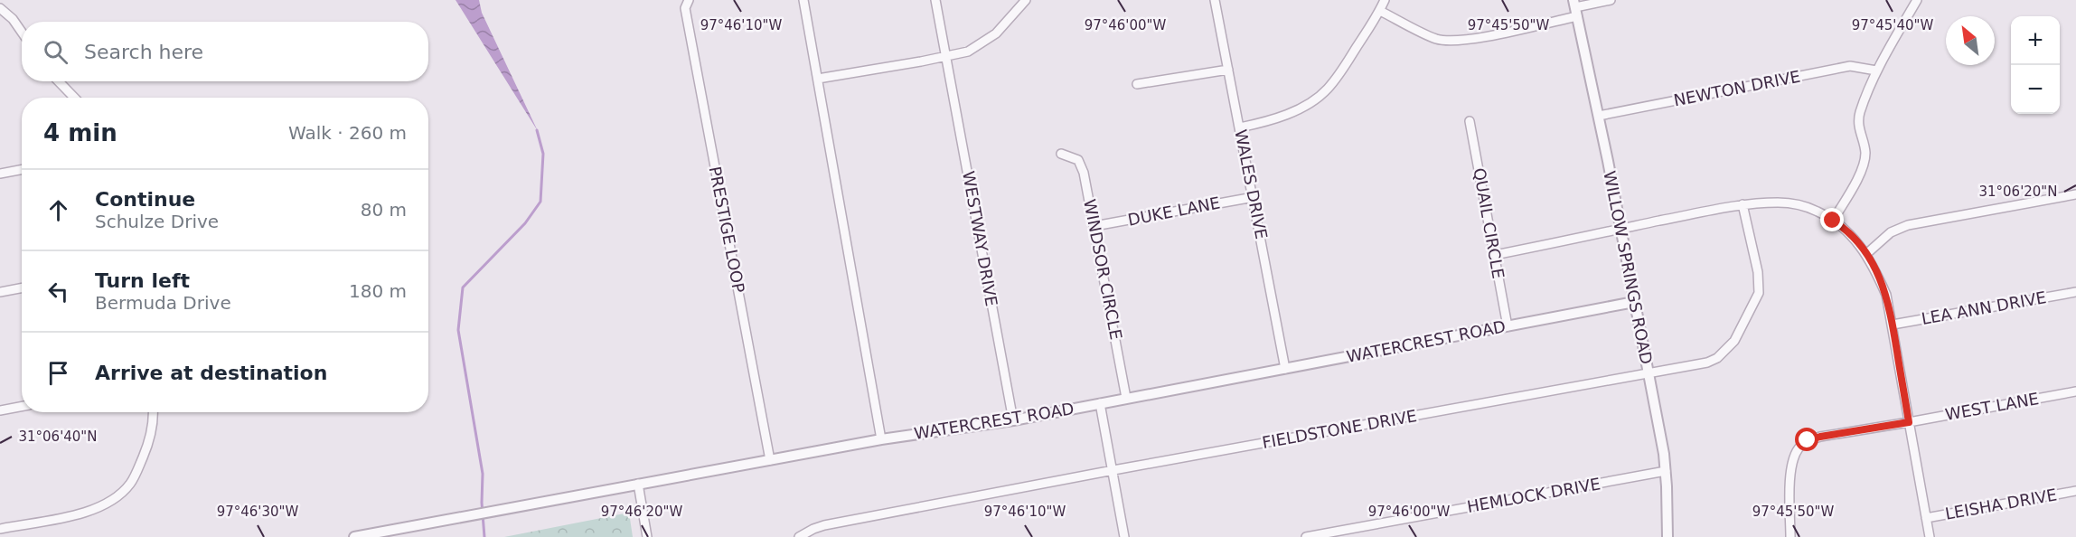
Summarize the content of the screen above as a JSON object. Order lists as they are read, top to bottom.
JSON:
{
  "streets": {
    "street": [
      "NEWTON DRIVE",
      "WALES DRIVE",
      "DUKE LANE",
      "QUAIL CIRCLE",
      "PRESTIGE LOOP",
      "WESTWAY DRIVE",
      "WILLOW SPRINGS ROAD",
      "WINDSOR CIRCLE",
      "LEA ANN DRIVE",
      "WATERCREST ROAD",
      "WEST LANE",
      "FIELDSTONE DRIVE",
      "HEMLOCK DRIVE",
      "LEISHA DRIVE"
    ]
  },
  "crossings": [
    ["NEWTON DRIVE", "WILLOW SPRINGS ROAD"],
    ["WALES DRIVE", "DUKE LANE"],
    ["WALES DRIVE", "WATERCREST ROAD"],
    ["DUKE LANE", "WINDSOR CIRCLE"],
    ["QUAIL CIRCLE", "WATERCREST ROAD"],
    ["PRESTIGE LOOP", "WATERCREST ROAD"],
    ["WESTWAY DRIVE", "WATERCREST ROAD"],
    ["WILLOW SPRINGS ROAD", "WATERCREST ROAD"],
    ["WILLOW SPRINGS ROAD", "FIELDSTONE DRIVE"],
    ["WILLOW SPRINGS ROAD", "HEMLOCK DRIVE"],
    ["WINDSOR CIRCLE", "WATERCREST ROAD"]
  ],
  "north": "top left",
  "page": {
    "map_buttons": ["+", "−"],
    "search": "Search here",
    "heading": ["4 min", "Walk · 260 m"],
    "list": [
      ["Continue", "Schulze Drive", "80 m"],
      ["Turn left", "Bermuda Drive", "180 m"],
      "Arrive at destination"
    ]
  },
  "coordinates": [
    "97°46'10\"W",
    "97°46'00\"W",
    "97°45'50\"W",
    "97°45'40\"W",
    "31°06'20\"N",
    "31°06'40\"N",
    "97°46'30\"W",
    "97°46'20\"W"
  ]
}
